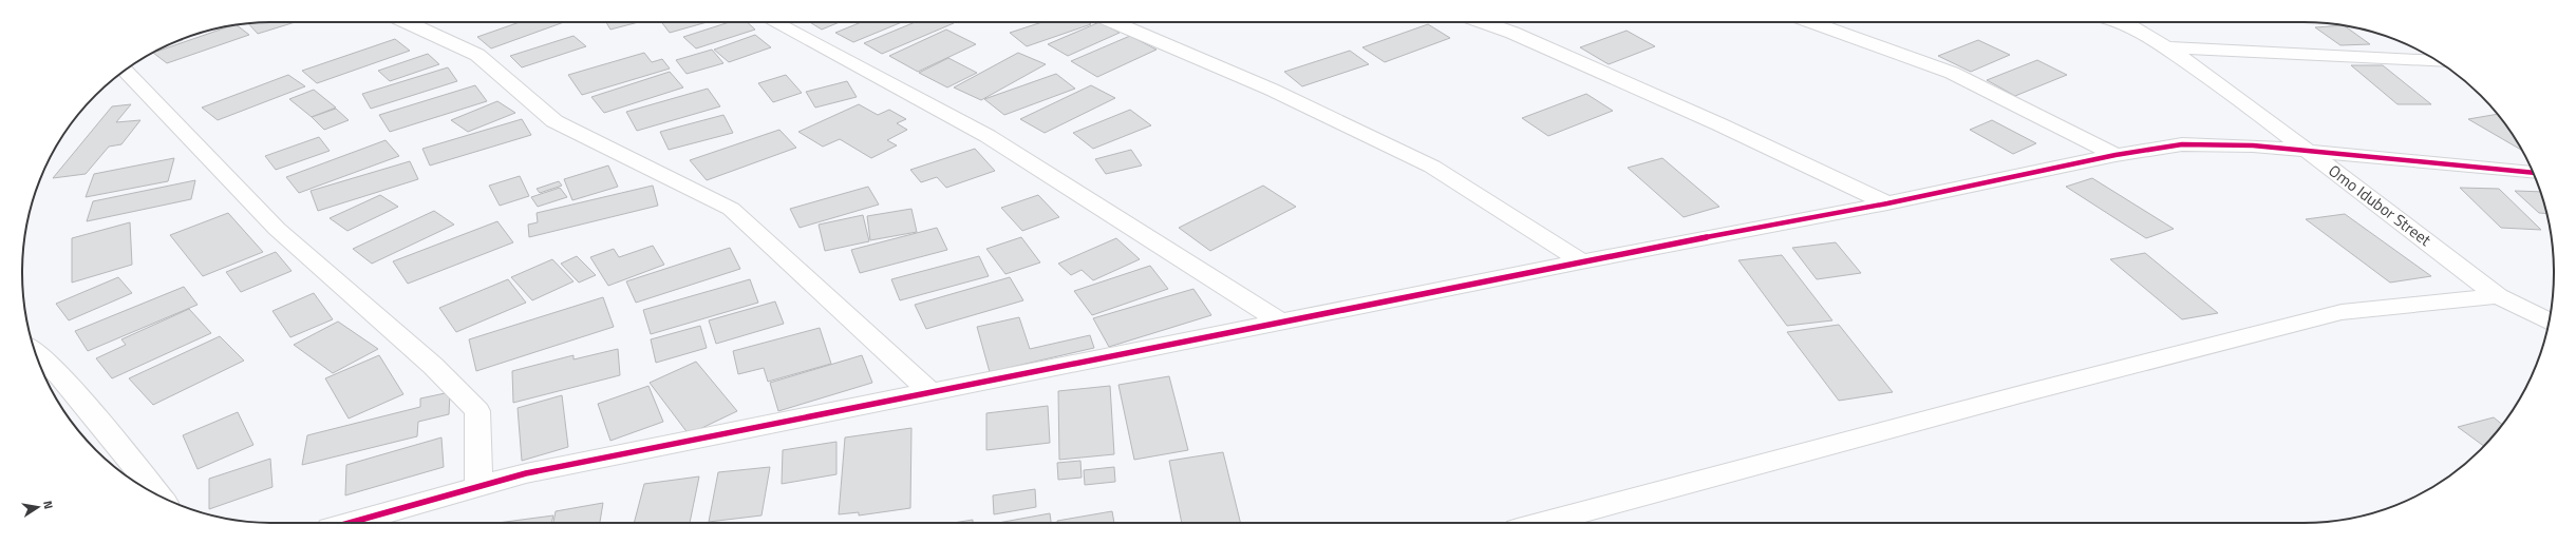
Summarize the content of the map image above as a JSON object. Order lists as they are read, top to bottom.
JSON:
{
  "streets": {
    "street": ["Omo Idubor Street"]
  },
  "north": "right"
}
